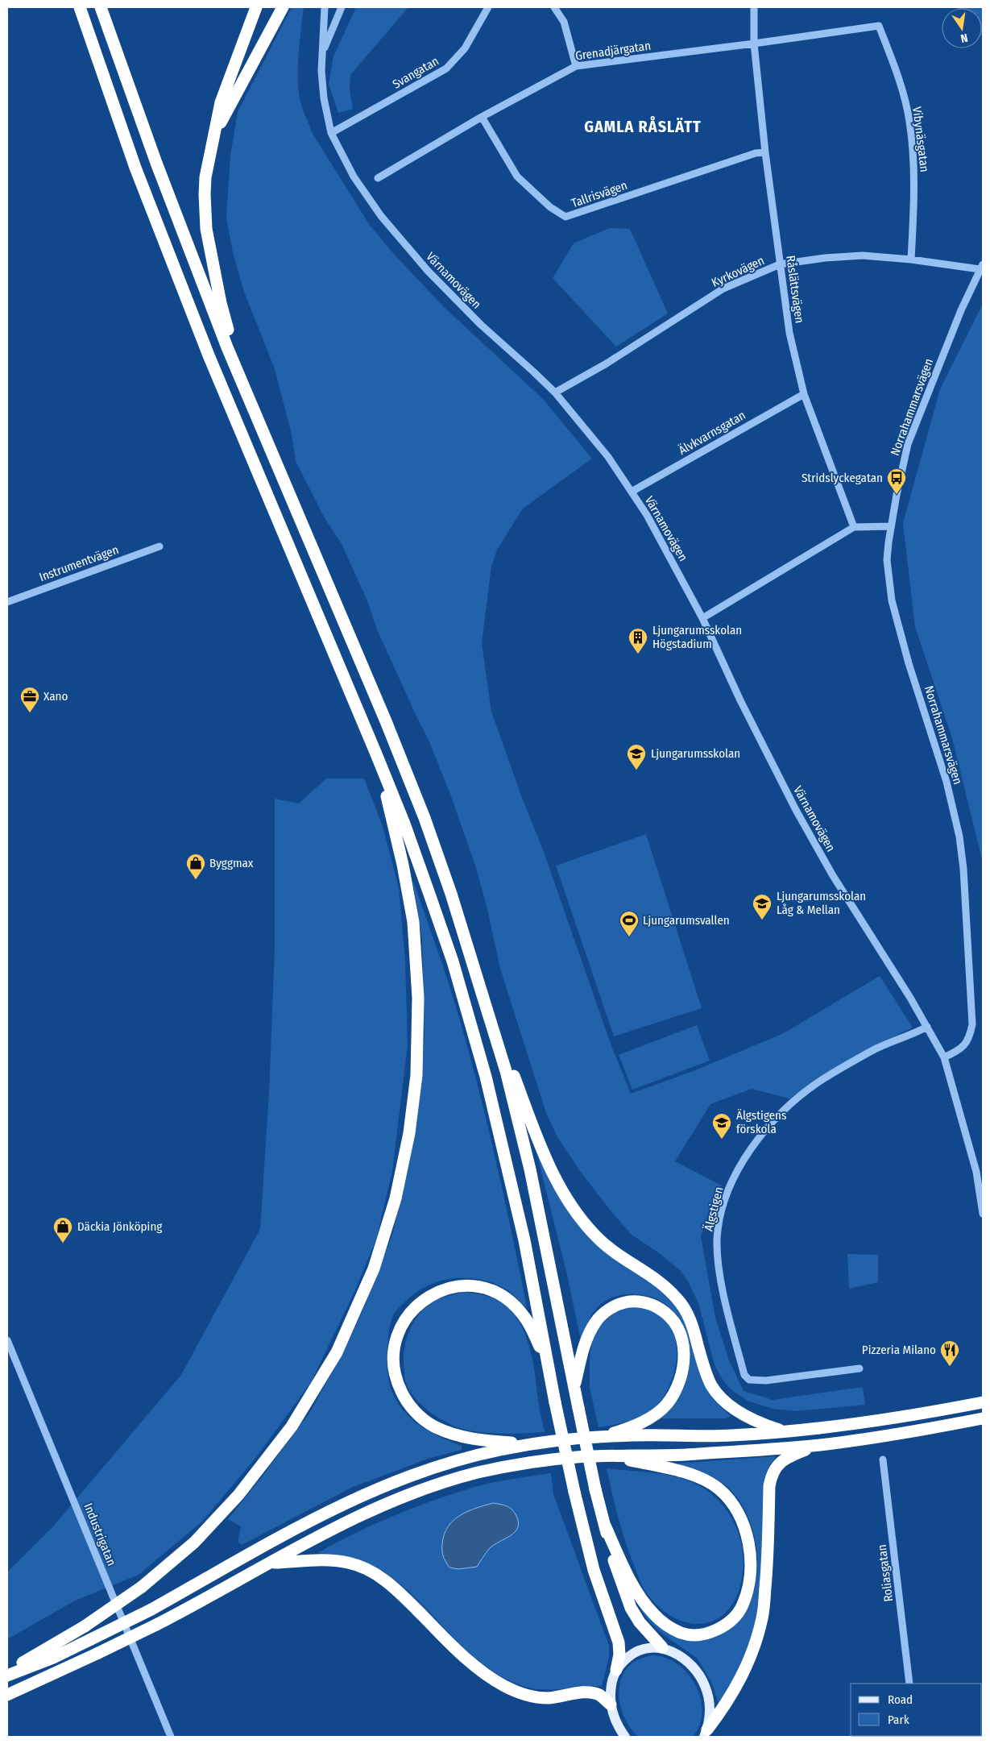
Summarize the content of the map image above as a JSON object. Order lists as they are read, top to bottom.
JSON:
{
  "streets": {
    "street": [
      "Grenadjärgatan",
      "Svangatan",
      "Vibynäsgatan",
      "Tallrisvägen",
      "Kyrkovägen",
      "Värnamovägen",
      "Råslättsvägen",
      "Norrahammarsvägen",
      "Älvkvarnsgatan",
      "Instrumentvägen",
      "Älgstigen",
      "Industrigatan",
      "Roliasgatan"
    ]
  },
  "crossings": [
    ["Grenadjärgatan", "Vibynäsgatan"],
    ["Grenadjärgatan", "Tallrisvägen"],
    ["Grenadjärgatan", "Råslättsvägen"],
    ["Svangatan", "Värnamovägen"],
    ["Vibynäsgatan", "Kyrkovägen"],
    ["Tallrisvägen", "Råslättsvägen"],
    ["Kyrkovägen", "Värnamovägen"],
    ["Kyrkovägen", "Råslättsvägen"],
    ["Kyrkovägen", "Norrahammarsvägen"],
    ["Värnamovägen", "Norrahammarsvägen"],
    ["Värnamovägen", "Älvkvarnsgatan"],
    ["Värnamovägen", "Älgstigen"],
    ["Råslättsvägen", "Älvkvarnsgatan"]
  ],
  "districts": ["GAMLA RÅSLÄTT"],
  "places": {
    "bus stop": ["Stridslyckegatan"],
    "building": ["Ljungarumsskolan Högstadium"],
    "office": ["Xano"],
    "school or university": ["Ljungarumsskolan", "Ljungarumsskolan Låg & Mellan", "Älgstigens förskola"],
    "shop": ["Byggmax", "Däckia Jönköping"],
    "sports": ["Ljungarumsvallen"],
    "restaurant": ["Pizzeria Milano"]
  },
  "legend": ["Road", "Park"],
  "north": "bottom"
}
